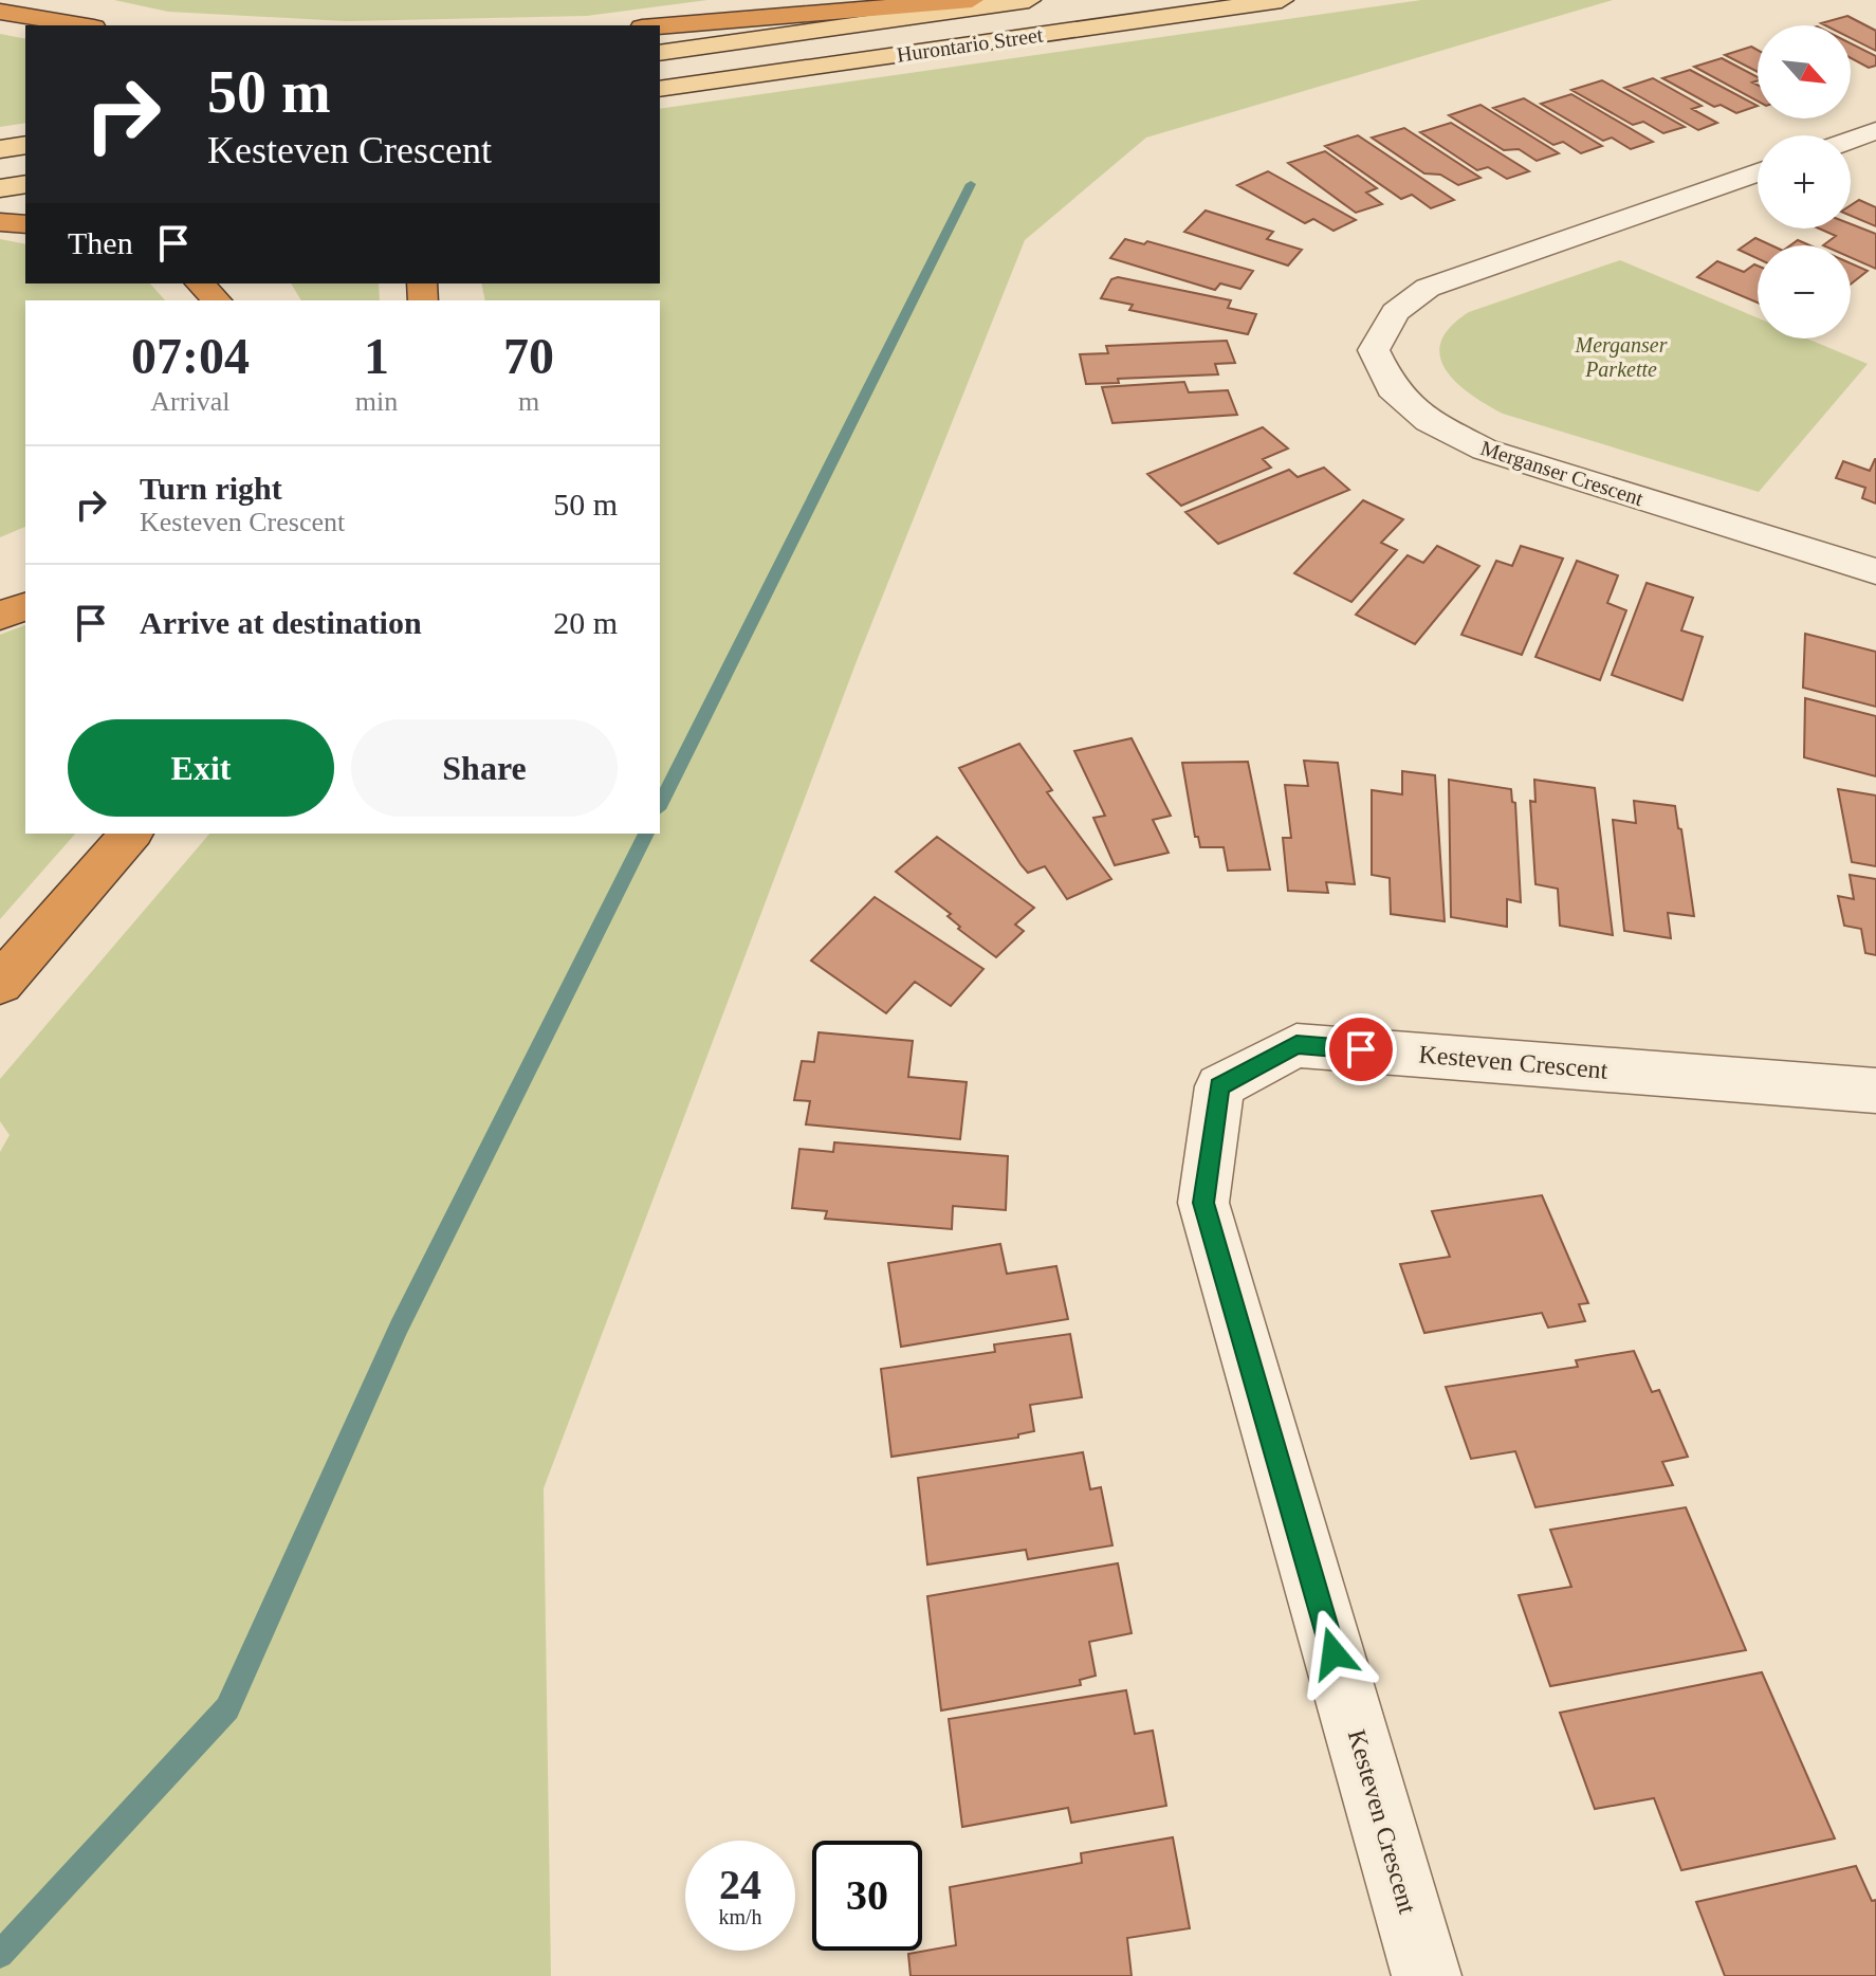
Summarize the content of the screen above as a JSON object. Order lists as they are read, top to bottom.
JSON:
{
  "streets": {
    "main road": ["Hurontario Street"],
    "street": ["Merganser Crescent", "Kesteven Crescent"]
  },
  "parks": ["Merganser Parkette"],
  "north": "bottom right",
  "page": {
    "map_buttons": ["+", "−"],
    "turn": ["50 m", "Kesteven Crescent"],
    "then": "Then",
    "eta": [
      "07:04",
      "Arrival",
      "1",
      "min",
      "70",
      "m"
    ],
    "list": [
      {
        "name": "Turn right",
        "note": "Kesteven Crescent",
        "value": "50 m"
      },
      {
        "name": "Arrive at destination",
        "value": "20 m"
      }
    ],
    "buttons": ["Exit", "Share"],
    "speed": "24 km/h",
    "limit": "30"
  }
}
